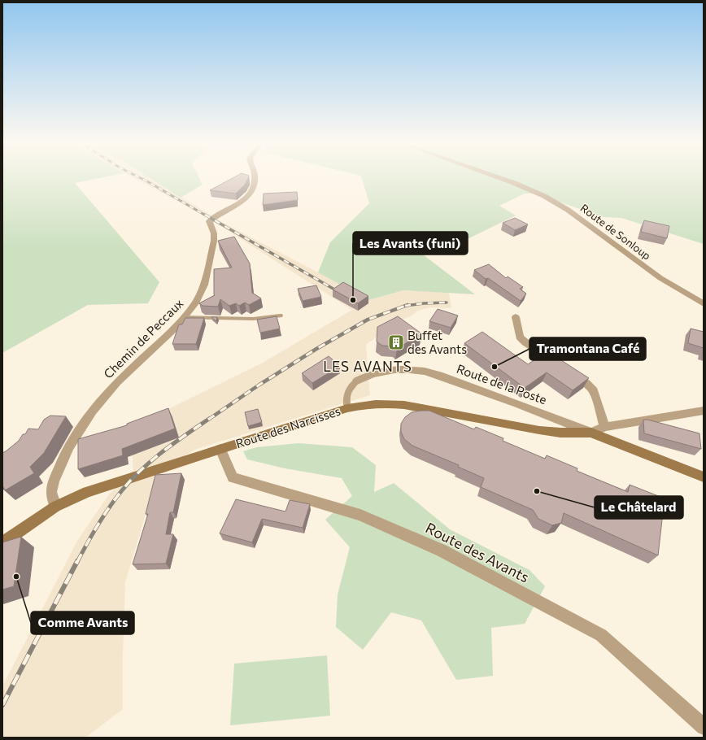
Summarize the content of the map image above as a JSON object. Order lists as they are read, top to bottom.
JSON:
{
  "streets": {
    "street": [
      "Route de Sonloup",
      "Chemin de Peccaux",
      "Route de la Poste",
      "Route des Narcisses",
      "Route des Avants"
    ]
  },
  "crossings": [
    ["Chemin de Peccaux", "Route des Narcisses"],
    ["Route de la Poste", "Route des Narcisses"],
    ["Route des Narcisses", "Route des Avants"]
  ],
  "districts": ["LES AVANTS"],
  "places": {
    "other": [
      "Les Avants (funi)",
      "Tramontana Café",
      "Le Châtelard",
      "Comme Avants"
    ],
    "building": ["Buffet des Avants"]
  }
}
